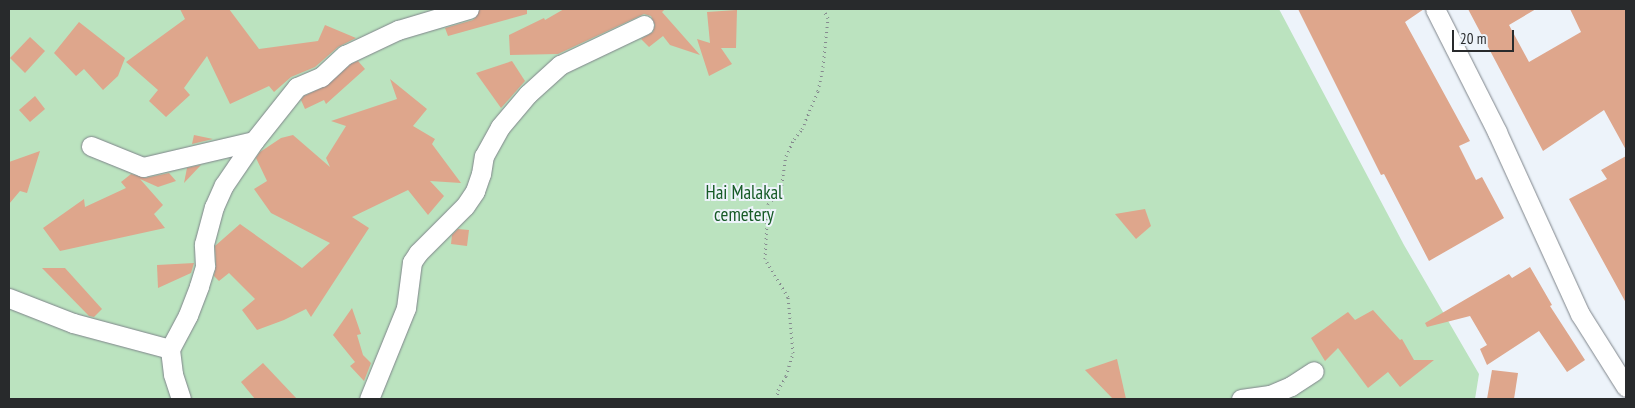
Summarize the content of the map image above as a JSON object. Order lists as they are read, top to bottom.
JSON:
{
  "parks": ["Hai Malakal cemetery"],
  "scale_bar": "20 m"
}
